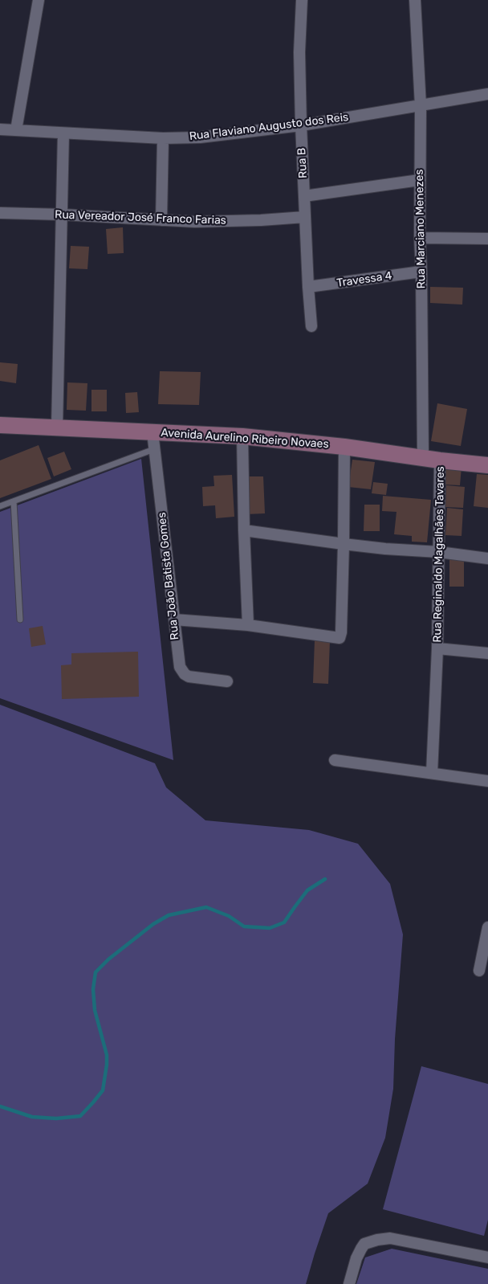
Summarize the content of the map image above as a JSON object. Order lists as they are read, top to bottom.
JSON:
{
  "streets": {
    "street": [
      "Rua Flaviano Augusto dos Reis",
      "Rua B",
      "Rua Vereador José Franco Farias",
      "Rua Marciano Menezes",
      "Travessa 4",
      "Avenida Aurelino Ribeiro Novaes",
      "Rua Reginaldo Magalhães Tavares",
      "Rua João Batista Gomes"
    ]
  },
  "crossings": [
    ["Rua Flaviano Augusto dos Reis", "Rua B"],
    ["Rua Flaviano Augusto dos Reis", "Rua Marciano Menezes"],
    ["Rua B", "Rua Vereador José Franco Farias"],
    ["Rua B", "Travessa 4"],
    ["Rua Marciano Menezes", "Travessa 4"],
    ["Rua Marciano Menezes", "Avenida Aurelino Ribeiro Novaes"],
    ["Avenida Aurelino Ribeiro Novaes", "Rua Reginaldo Magalhães Tavares"],
    ["Avenida Aurelino Ribeiro Novaes", "Rua João Batista Gomes"]
  ]
}
